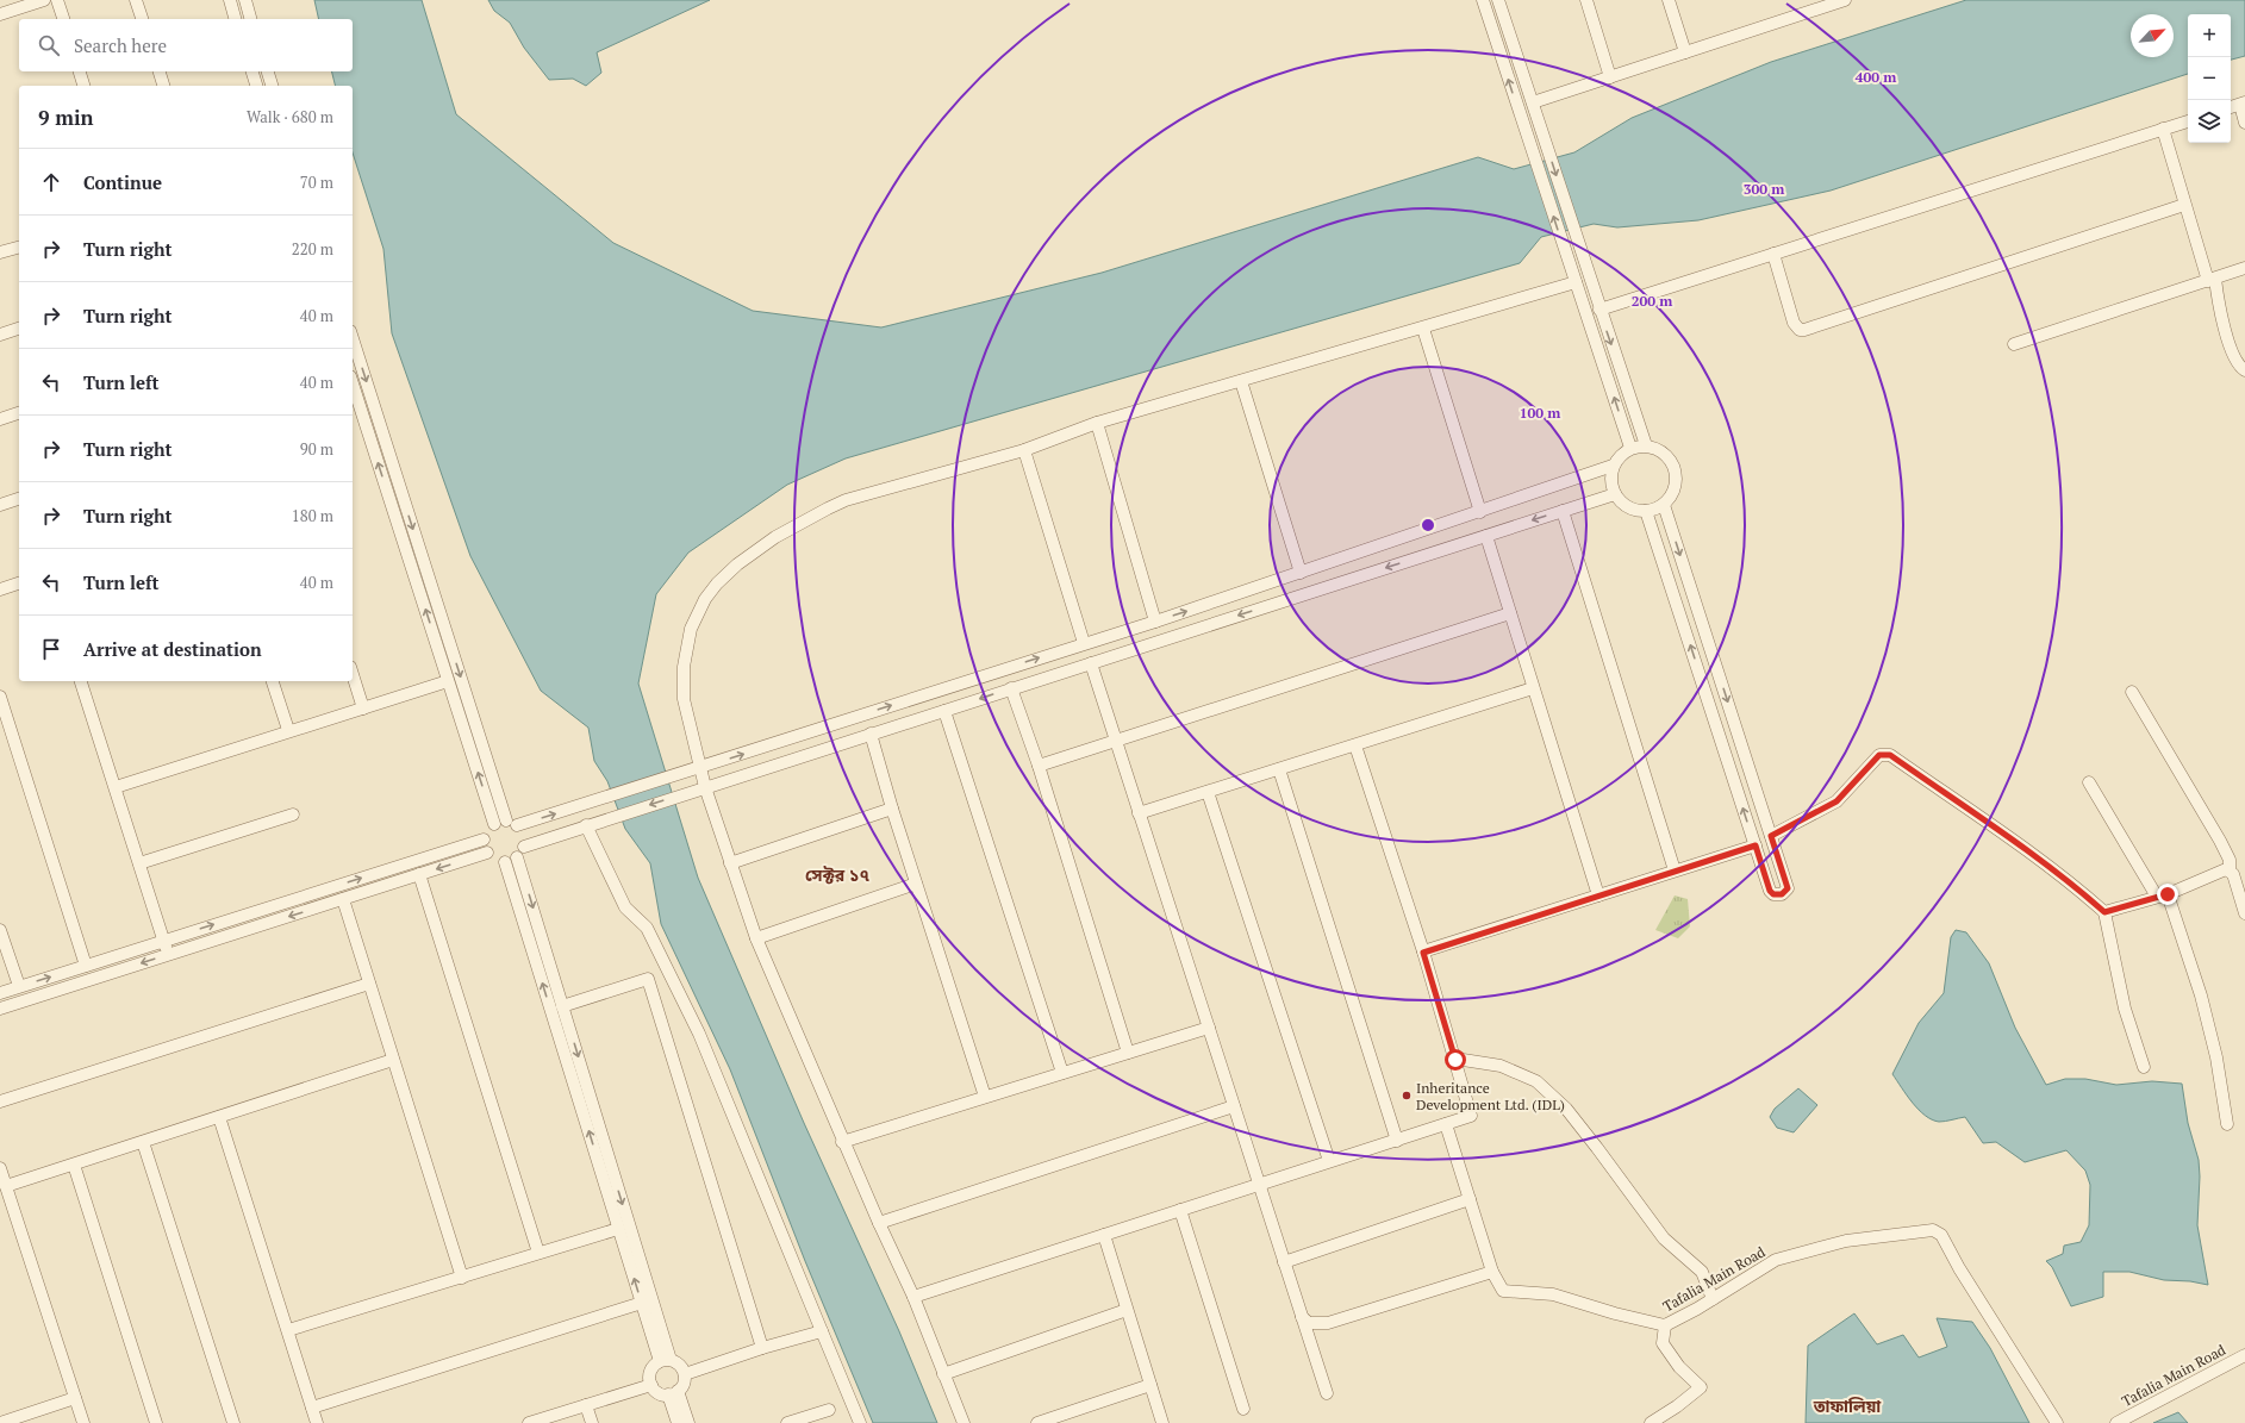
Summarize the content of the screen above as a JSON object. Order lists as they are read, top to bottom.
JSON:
{
  "streets": {
    "street": ["Tafalia Main Road"]
  },
  "districts": ["সেক্টর ১৭", "তাফালিয়া"],
  "places": ["Inheritance Development Ltd. (IDL)"],
  "north": "top right",
  "page": {
    "map_buttons": ["+", "−"],
    "search": "Search here",
    "heading": ["9 min", "Walk · 680 m"],
    "list": [
      ["Continue", "70 m"],
      ["Turn right", "220 m"],
      ["Turn right", "40 m"],
      ["Turn left", "40 m"],
      ["Turn right", "90 m"],
      ["Turn right", "180 m"],
      ["Turn left", "40 m"],
      "Arrive at destination"
    ]
  },
  "rings": [
    "400 m",
    "300 m",
    "200 m",
    "100 m"
  ]
}
